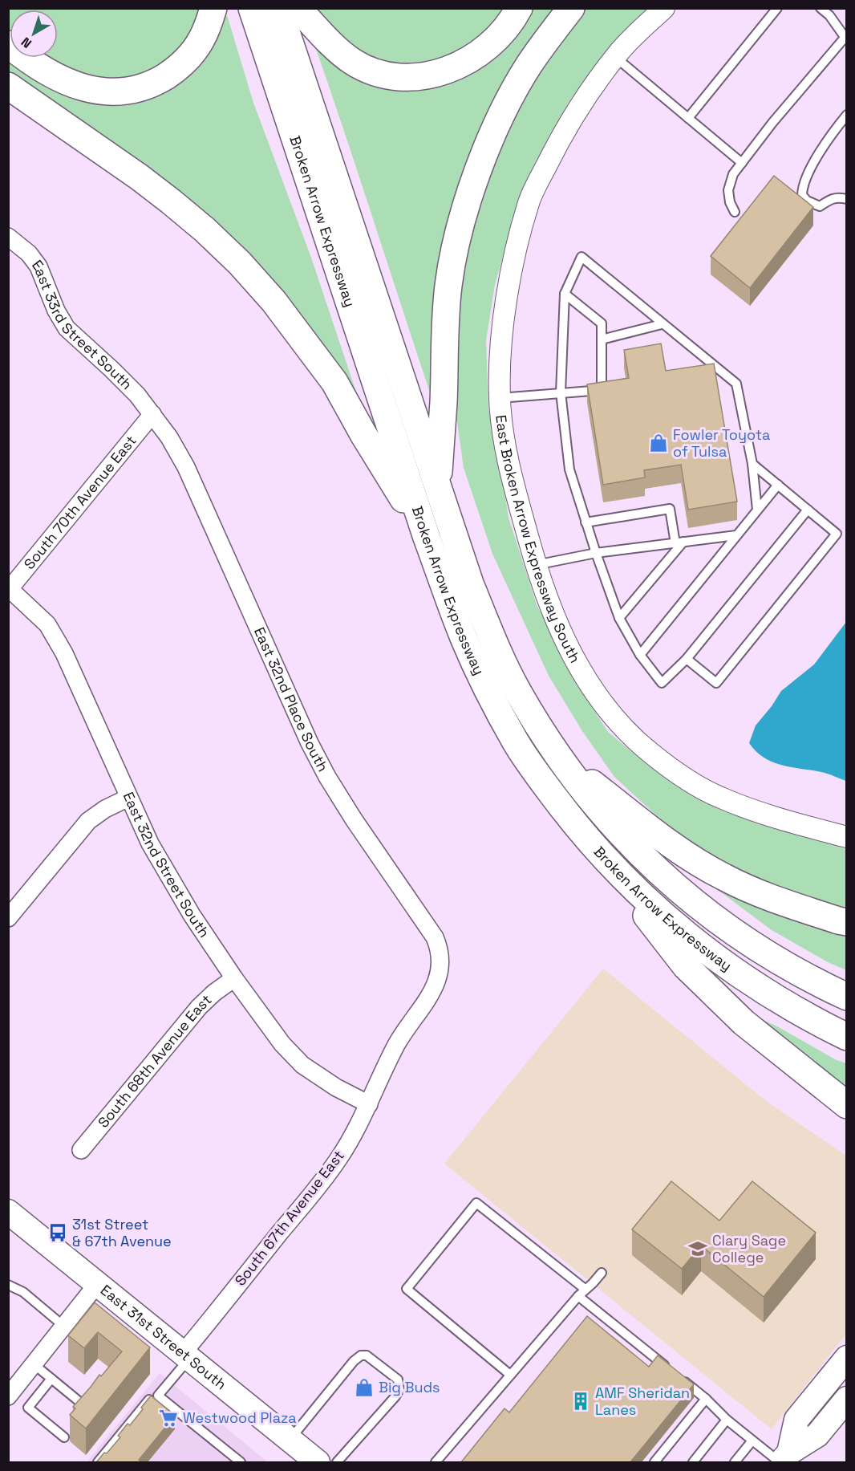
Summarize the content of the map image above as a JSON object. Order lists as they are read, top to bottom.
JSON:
{
  "streets": {
    "highway": ["Broken Arrow Expressway"],
    "main road": ["East 31st Street South"],
    "street": [
      "East 33rd Street South",
      "South 70th Avenue East",
      "East Broken Arrow Expressway South",
      "East 32nd Place South",
      "East 32nd Street South",
      "South 68th Avenue East",
      "South 67th Avenue East"
    ]
  },
  "crossings": [
    ["East 33rd Street South", "South 70th Avenue East"],
    ["East 33rd Street South", "East 32nd Place South"],
    ["South 70th Avenue East", "East 32nd Place South"],
    ["South 70th Avenue East", "East 32nd Street South"],
    ["East 32nd Place South", "South 67th Avenue East"],
    ["East 32nd Street South", "South 68th Avenue East"],
    ["East 32nd Street South", "South 67th Avenue East"],
    ["South 67th Avenue East", "East 31st Street South"]
  ],
  "places": {
    "shop": ["Fowler Toyota of Tulsa", "Big Buds"],
    "bus stop": ["31st Street & 67th Avenue"],
    "school or university": ["Clary Sage College"],
    "building": ["AMF Sheridan Lanes"],
    "supermarket": ["Westwood Plaza"]
  },
  "north": "bottom left"
}
